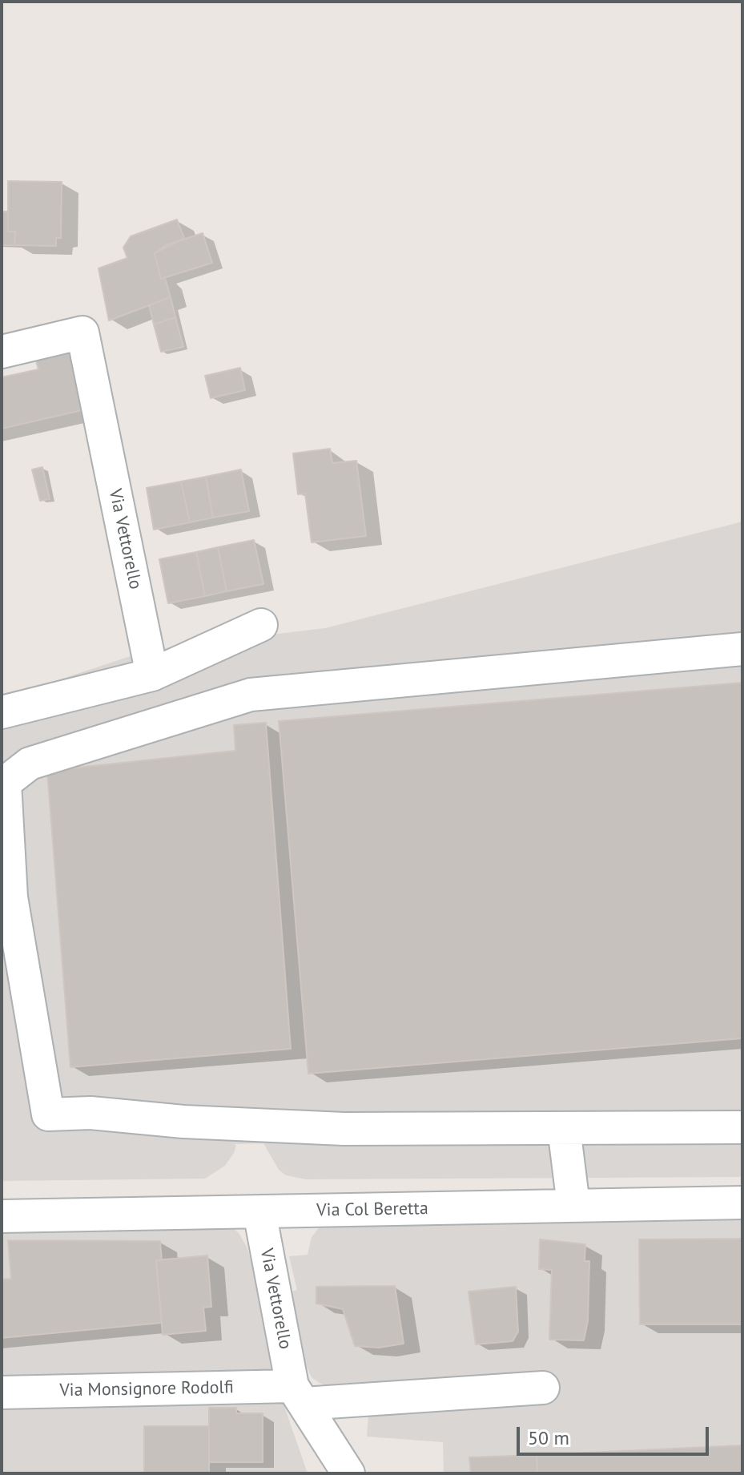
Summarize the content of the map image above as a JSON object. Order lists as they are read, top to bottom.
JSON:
{
  "streets": {
    "street": ["Via Vettorello", "Via Col Beretta", "Via Monsignore Rodolfi"]
  },
  "crossings": [
    ["Via Vettorello", "Via Col Beretta"],
    ["Via Vettorello", "Via Monsignore Rodolfi"]
  ],
  "scale_bar": "50 m"
}
